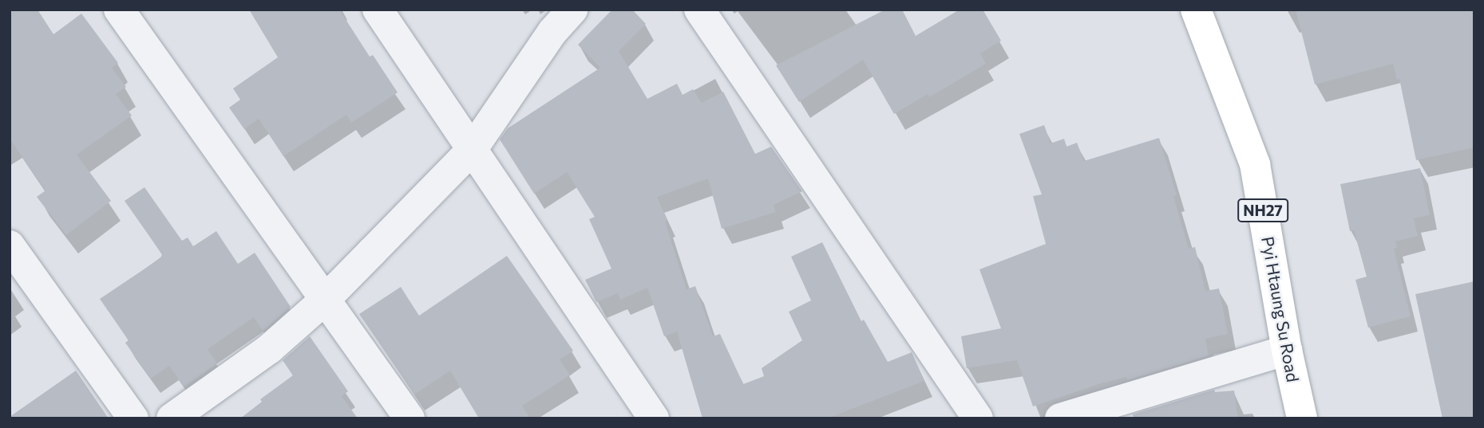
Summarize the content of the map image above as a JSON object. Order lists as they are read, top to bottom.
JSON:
{
  "streets": {
    "highway": ["NH27", "Pyi Htaung Su Road"]
  }
}
